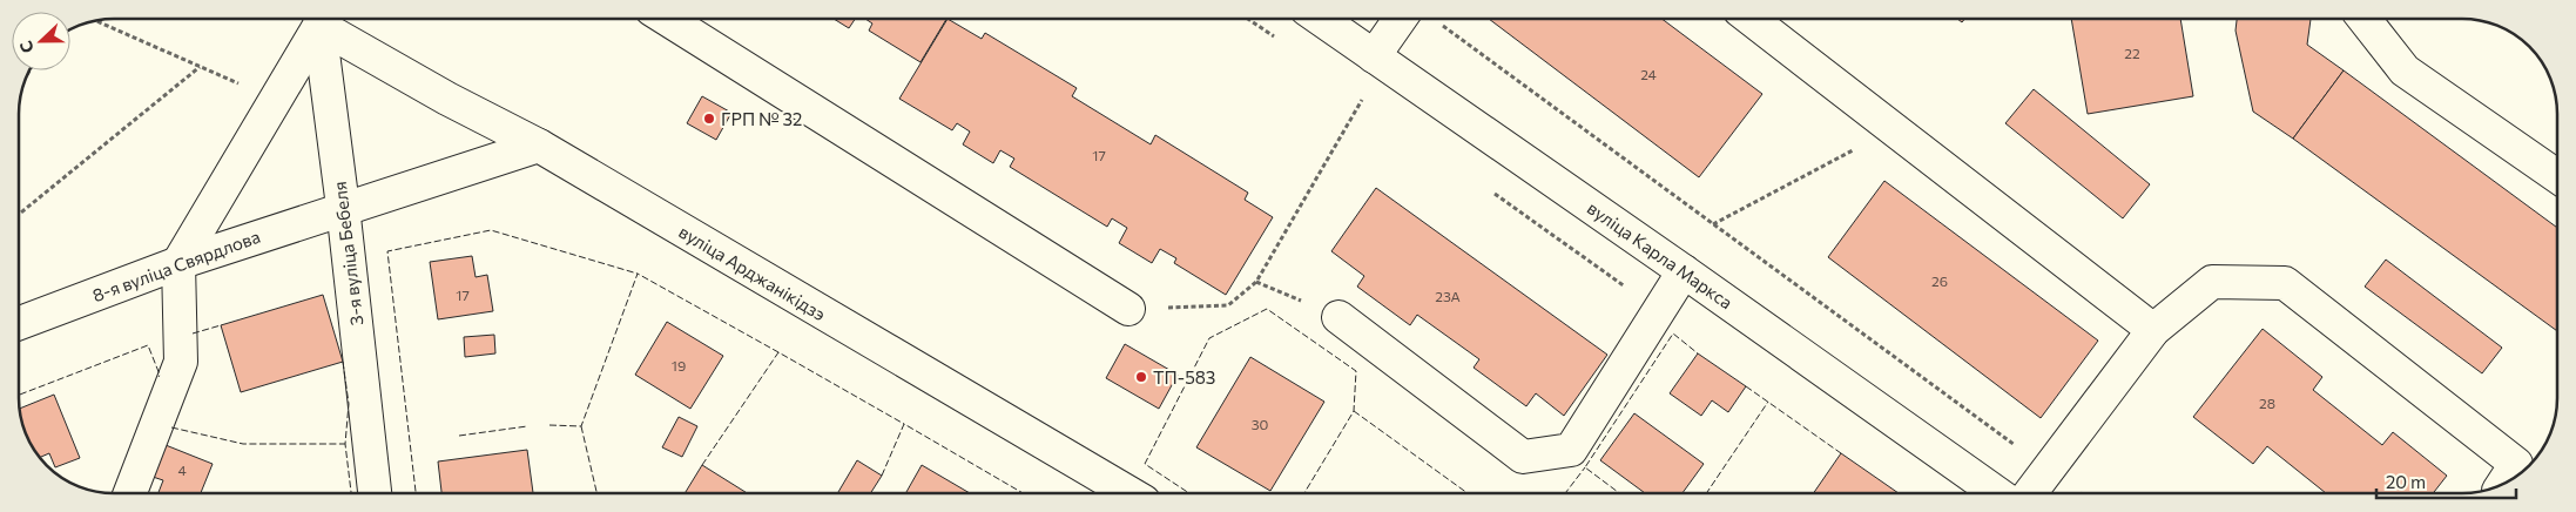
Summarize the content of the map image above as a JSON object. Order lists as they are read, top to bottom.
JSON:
{
  "streets": {
    "street": [
      "3-я вуліца Бебеля",
      "вуліца Карла Маркса",
      "8-я вуліца Свярдлова",
      "вуліца Арджанікідзэ"
    ]
  },
  "crossings": [
    ["3-я вуліца Бебеля", "8-я вуліца Свярдлова"]
  ],
  "places": ["ГРП № 32", "ТП-583"],
  "house_numbers": [
    "22",
    "24",
    "17",
    "26",
    "17",
    "23А",
    "19",
    "28",
    "30",
    "4"
  ],
  "scale_bar": "20 m",
  "north": "left"
}
